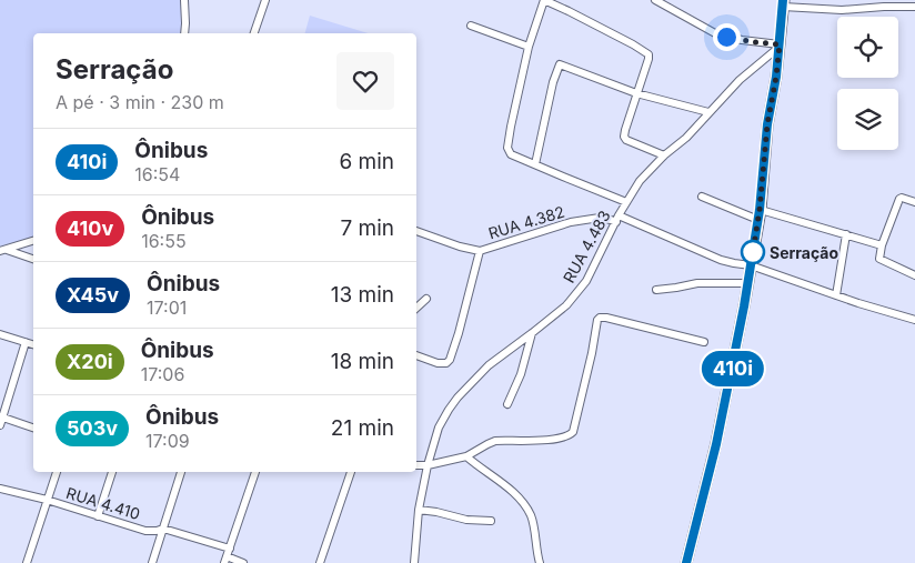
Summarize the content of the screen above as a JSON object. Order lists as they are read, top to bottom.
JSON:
{
  "streets": {
    "street": ["RUA 4.382", "RUA 4.483", "RUA 4.410"]
  },
  "crossings": [
    ["RUA 4.382", "RUA 4.483"]
  ],
  "places": ["Serração"],
  "lines": ["bus line 410i"],
  "page": {
    "on_map": "410i",
    "heading": ["Serração", "A pé · 3 min · 230 m"],
    "list": [
      {
        "mark": "410i",
        "name": "Ônibus",
        "note": "16:54",
        "value": "6 min"
      },
      {
        "mark": "410v",
        "name": "Ônibus",
        "note": "16:55",
        "value": "7 min"
      },
      {
        "mark": "X45v",
        "name": "Ônibus",
        "note": "17:01",
        "value": "13 min"
      },
      {
        "mark": "X20i",
        "name": "Ônibus",
        "note": "17:06",
        "value": "18 min"
      },
      {
        "mark": "503v",
        "name": "Ônibus",
        "note": "17:09",
        "value": "21 min"
      }
    ]
  }
}
